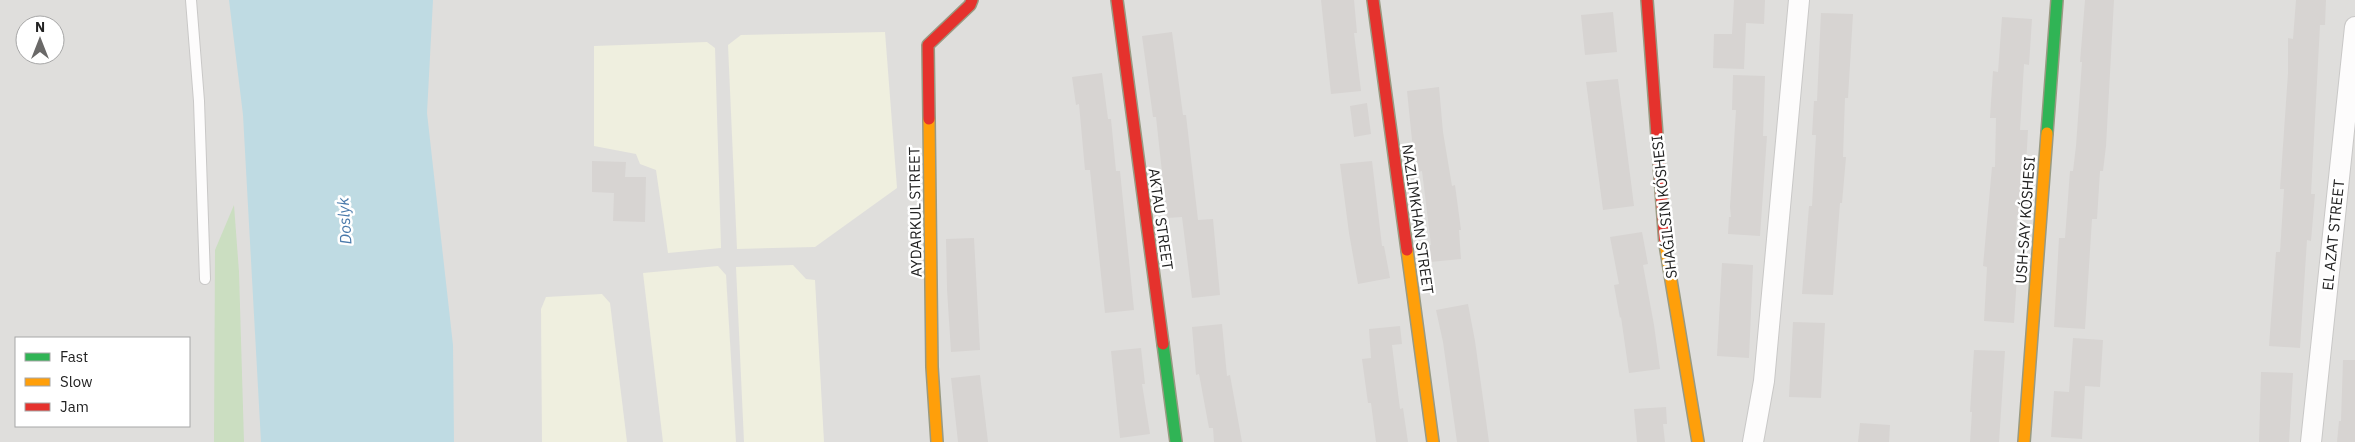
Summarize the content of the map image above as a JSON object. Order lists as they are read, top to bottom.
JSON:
{
  "streets": {
    "street": [
      "AYDARKUL STREET",
      "AKTAU STREET",
      "NAZLIMKHAN STREET",
      "USH-SAY KÓSHESI",
      "EL AZAT STREET"
    ]
  },
  "water": ["Doslyk"],
  "legend": ["Fast", "Slow", "Jam"],
  "north": "top"
}
